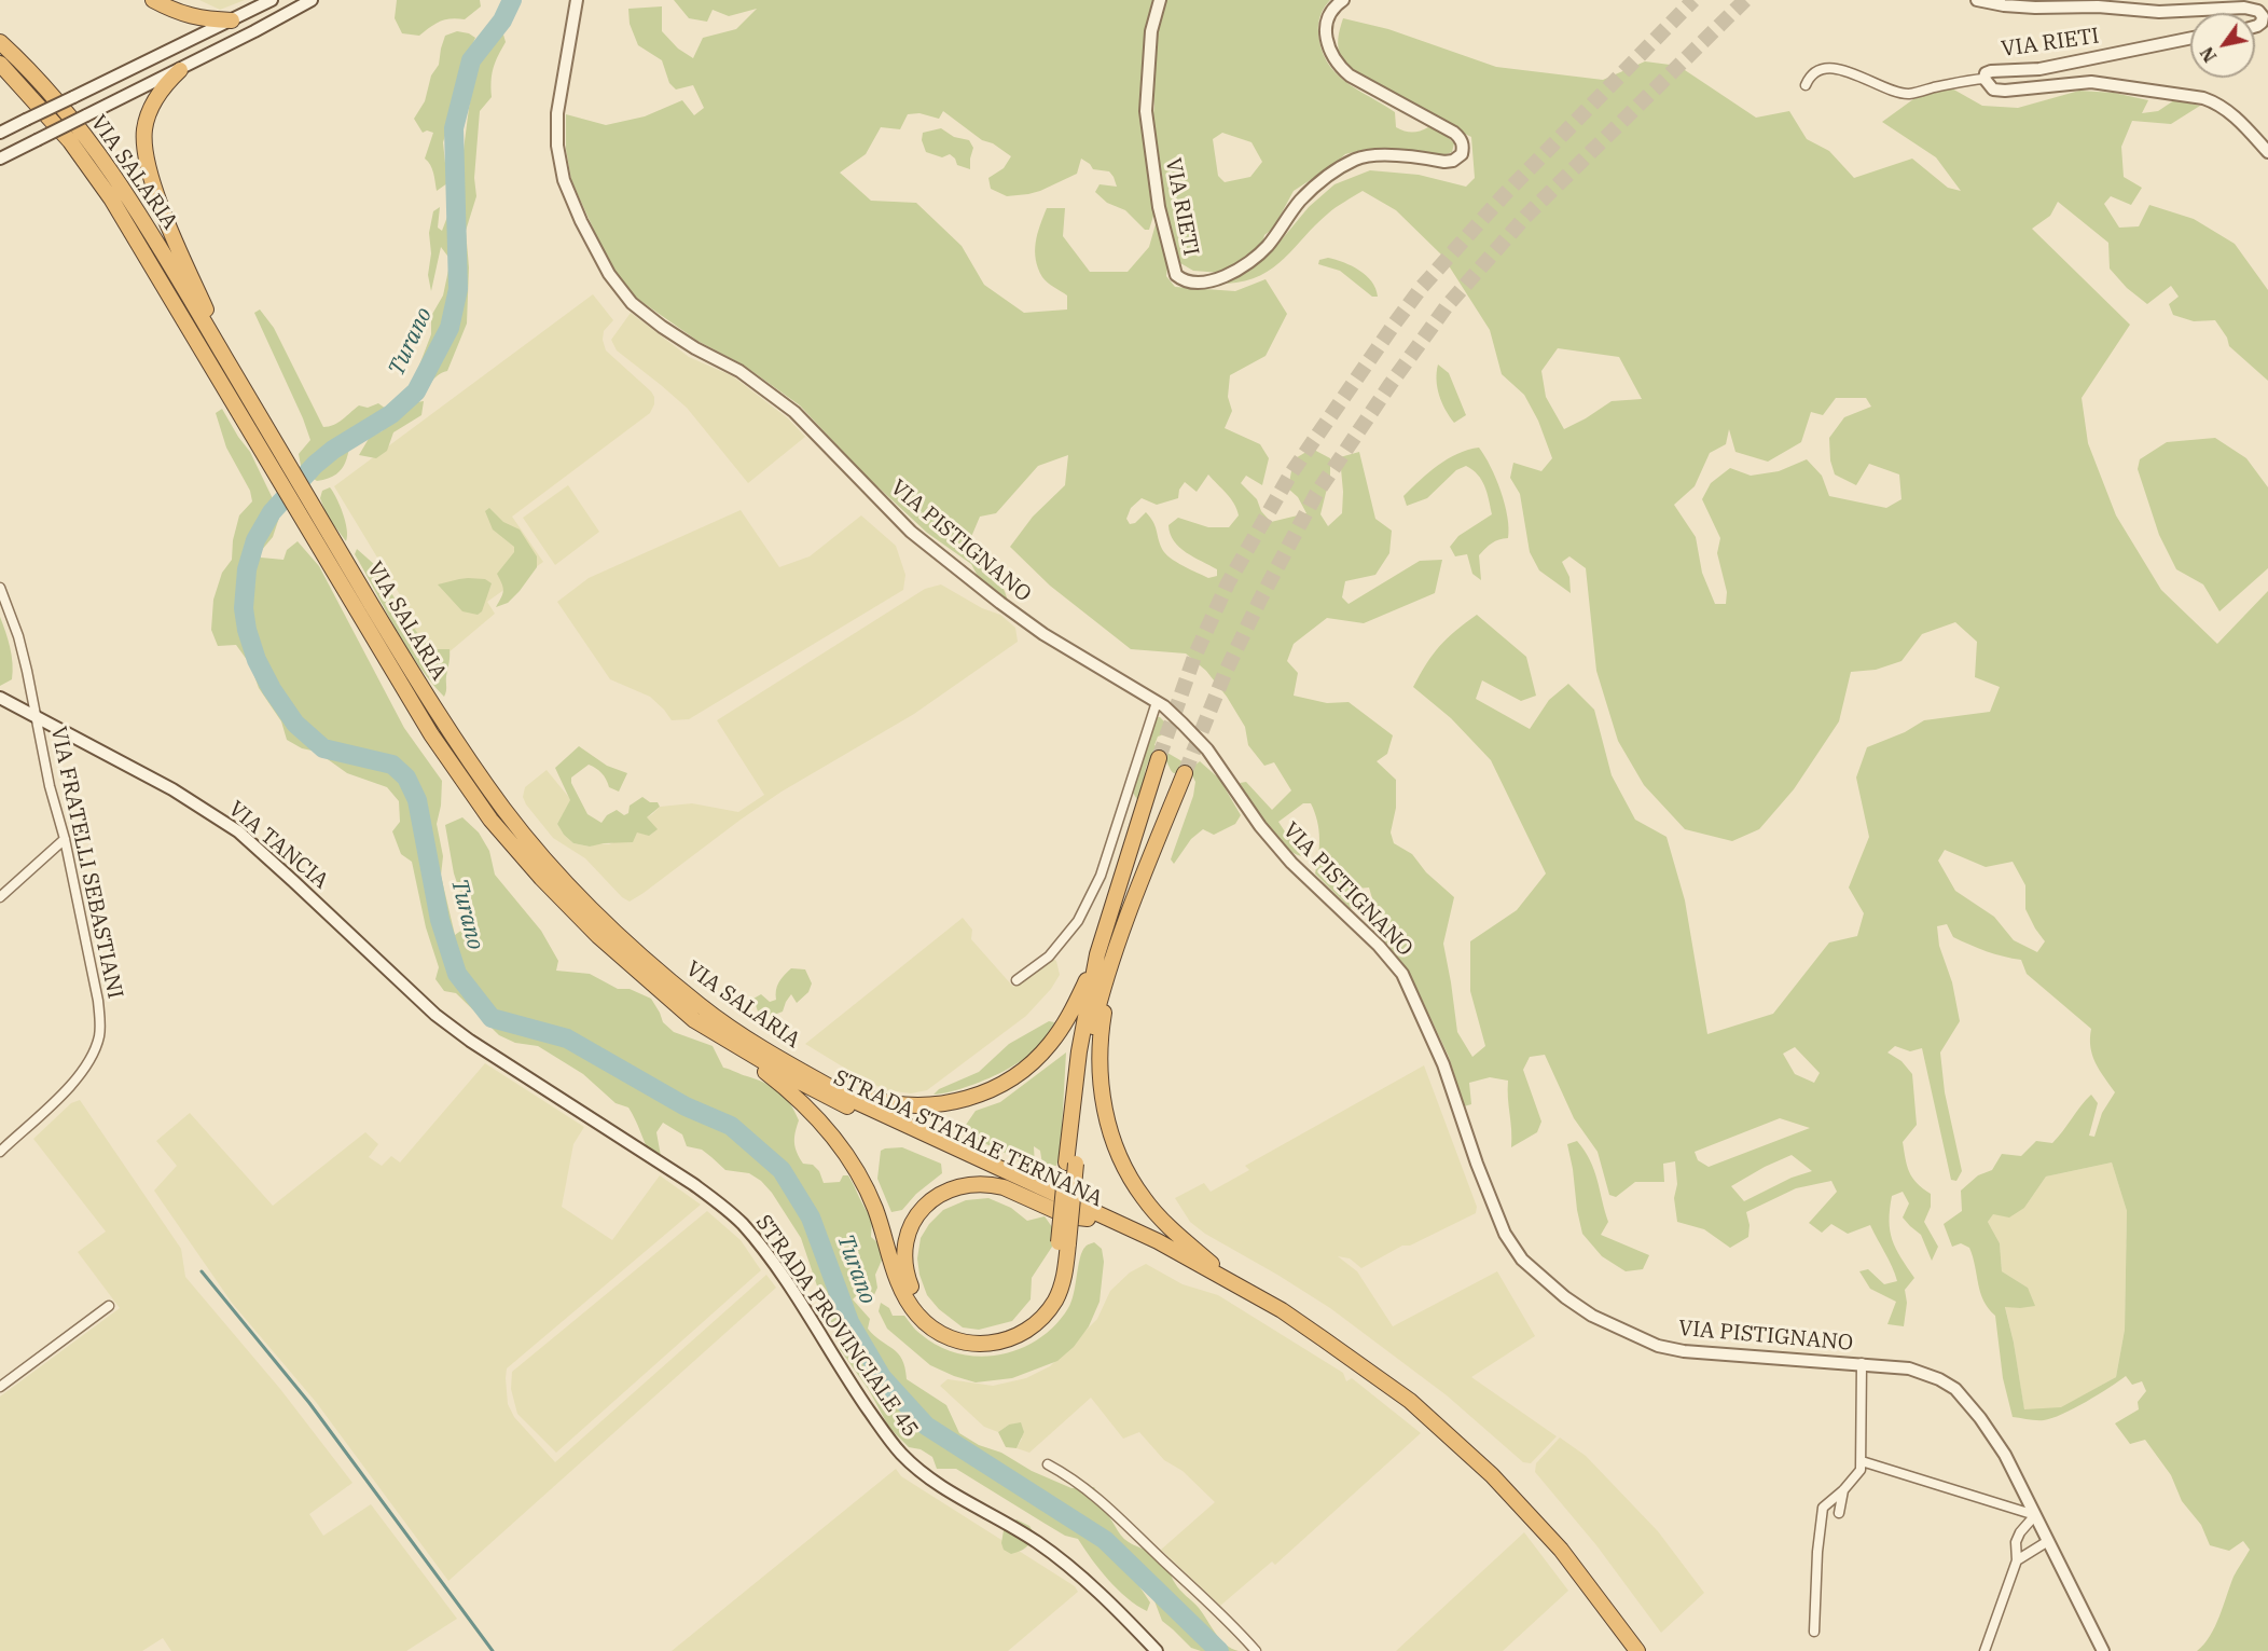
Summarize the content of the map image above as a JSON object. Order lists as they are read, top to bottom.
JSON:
{
  "streets": {
    "highway": ["VIA SALARIA", "STRADA STATALE TERNANA"],
    "street": [
      "VIA RIETI",
      "VIA PISTIGNANO",
      "VIA TANCIA",
      "VIA FRATELLI SEBASTIANI",
      "STRADA PROVINCIALE 45"
    ]
  },
  "crossings": [
    ["VIA SALARIA", "STRADA STATALE TERNANA"],
    ["VIA TANCIA", "VIA FRATELLI SEBASTIANI"],
    ["VIA TANCIA", "STRADA PROVINCIALE 45"]
  ],
  "water": ["Turano"],
  "north": "bottom left"
}
